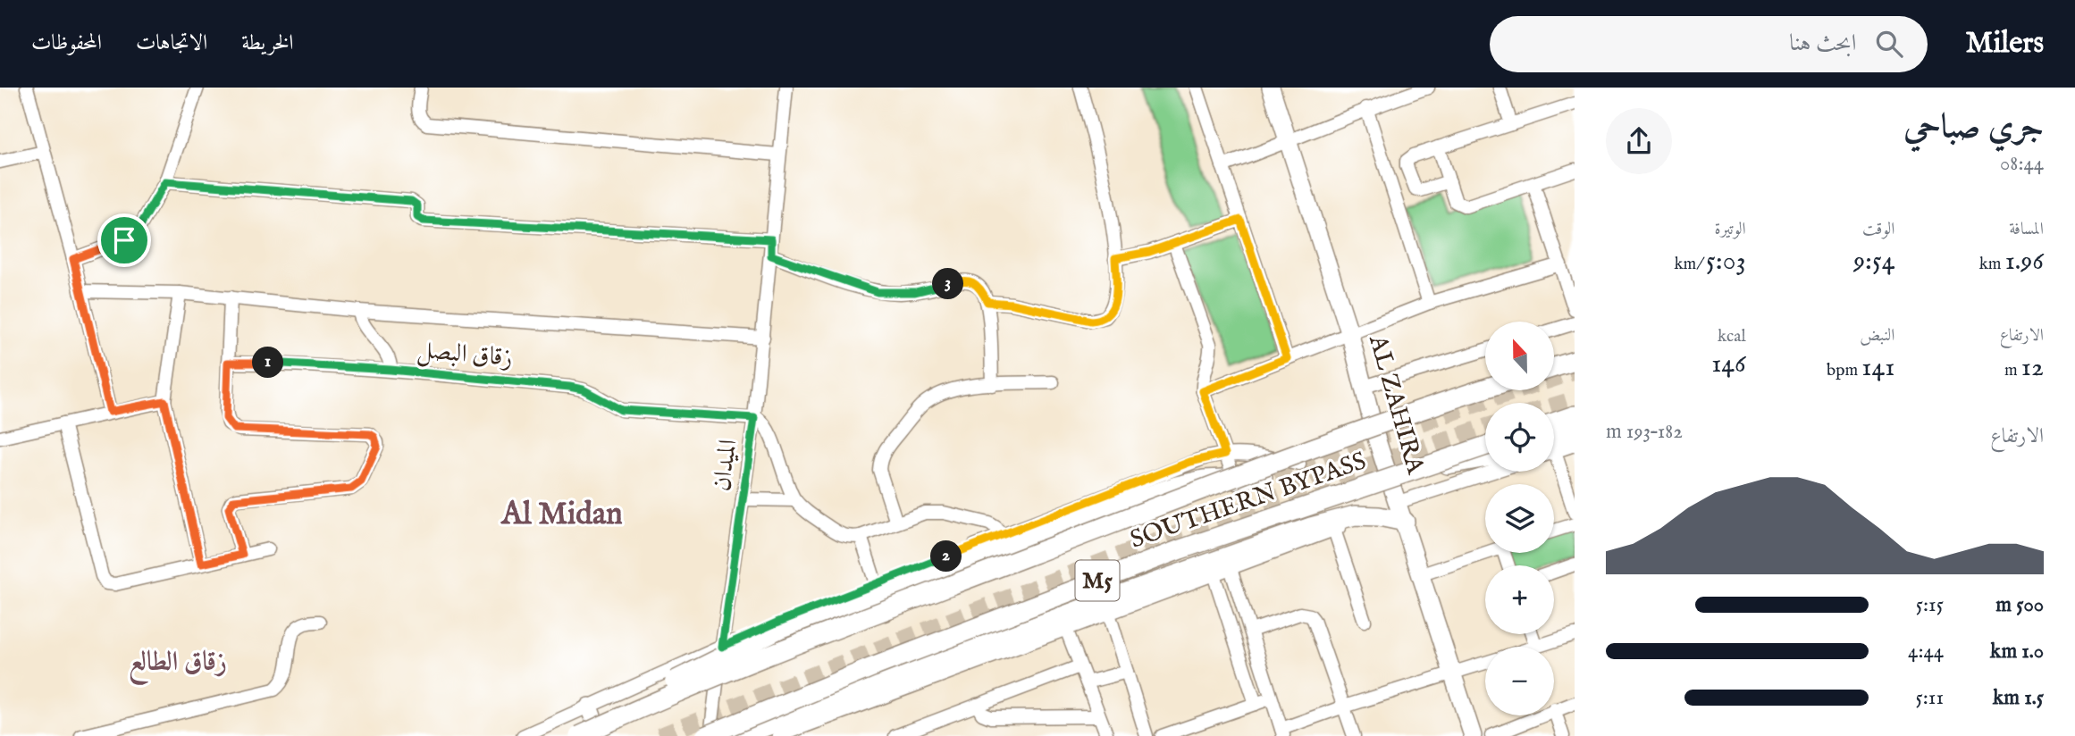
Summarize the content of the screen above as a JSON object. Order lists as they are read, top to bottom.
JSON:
{
  "streets": {
    "highway": ["SOUTHERN BYPASS", "M5"],
    "main road": ["AL ZAHIRA"],
    "street": ["زقاق البصل", "الميدان"]
  },
  "crossings": [
    ["زقاق البصل", "الميدان"]
  ],
  "districts": ["Al Midan", "زقاق الطالع"],
  "north": "top",
  "page": {
    "header": "Milers",
    "search": "ابحث هنا",
    "nav": ["الخريطة", "الاتجاهات", "المحفوظات"],
    "heading": ["جري صباحي", "08:44"],
    "stats": [
      ["المسافة", "1.96 km"],
      ["الوقت", "9:54"],
      ["الوتيرة", "5:03 /km"],
      ["الارتفاع", "12 m"],
      ["النبض", "141 bpm"],
      ["kcal", "146"]
    ],
    "pins": ["3", "1", "2"],
    "map_buttons": ["+", "−"],
    "chart": ["الارتفاع", "182–193 m"],
    "list": [
      {
        "name": "500 m",
        "note": "5:15"
      },
      {
        "name": "1.0 km",
        "note": "4:44"
      },
      {
        "name": "1.5 km",
        "note": "5:11"
      }
    ]
  }
}
